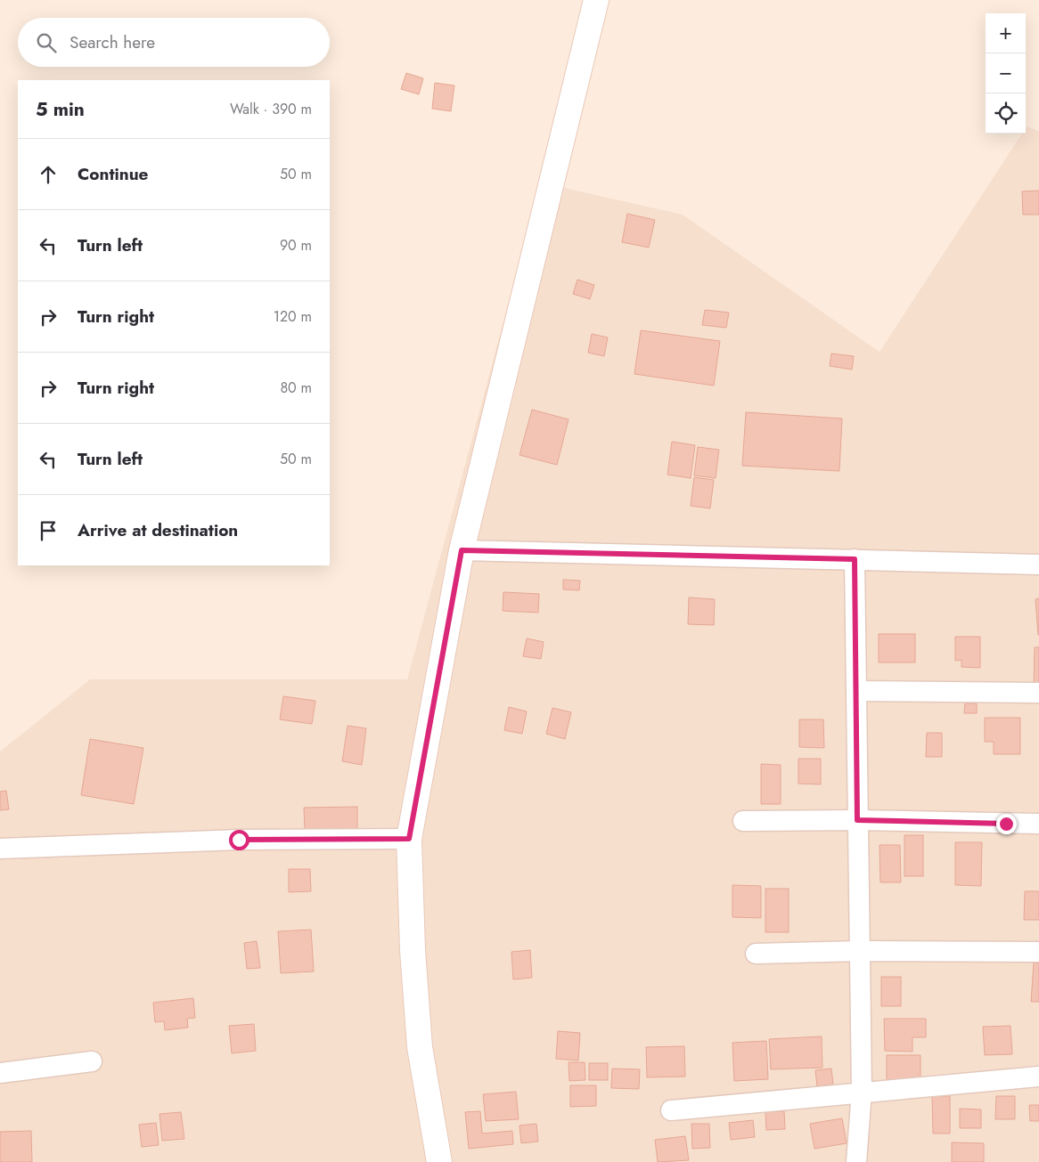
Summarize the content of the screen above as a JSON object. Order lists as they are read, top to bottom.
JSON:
{
  "page": {
    "map_buttons": ["+", "−"],
    "search": "Search here",
    "heading": ["5 min", "Walk · 390 m"],
    "list": [
      ["Continue", "50 m"],
      ["Turn left", "90 m"],
      ["Turn right", "120 m"],
      ["Turn right", "80 m"],
      ["Turn left", "50 m"],
      "Arrive at destination"
    ]
  }
}
